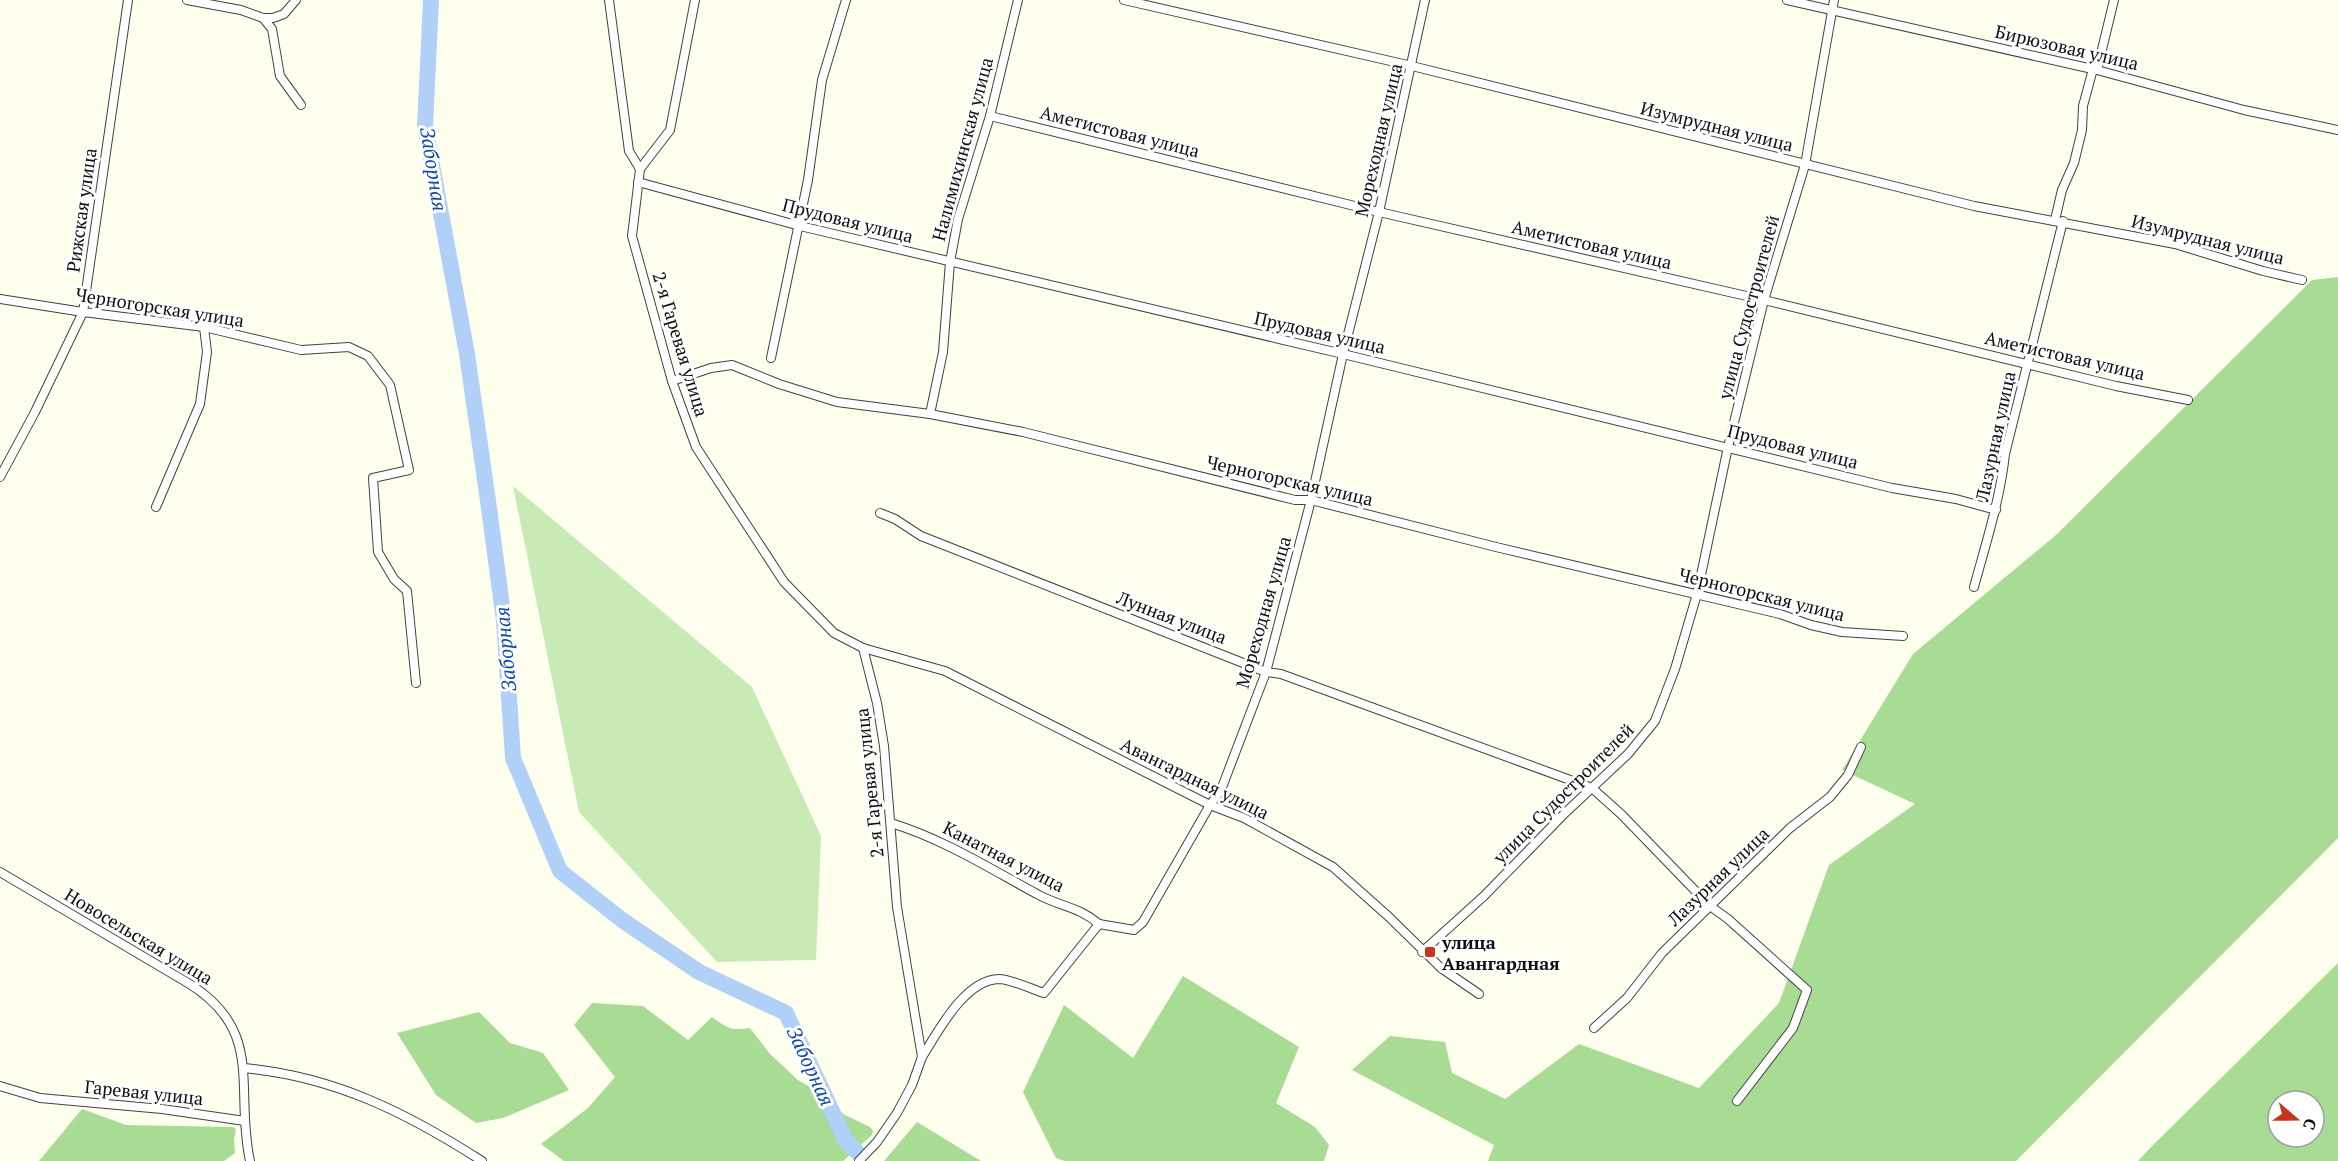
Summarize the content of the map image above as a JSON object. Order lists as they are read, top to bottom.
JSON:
{
  "streets": {
    "street": [
      "Бирюзовая улица",
      "Изумрудная улица",
      "Аметистовая улица",
      "Мореходная улица",
      "Налимихинская улица",
      "Рижская улица",
      "Прудовая улица",
      "Черногорская улица",
      "улица Судостроителей",
      "2-я Гаревая улица",
      "Лазурная улица",
      "Лунная улица",
      "Авангардная улица",
      "Канатная улица",
      "Новосельская улица",
      "Гаревая улица"
    ]
  },
  "crossings": [
    ["Бирюзовая улица", "улица Судостроителей"],
    ["Бирюзовая улица", "Лазурная улица"],
    ["Изумрудная улица", "Мореходная улица"],
    ["Изумрудная улица", "улица Судостроителей"],
    ["Изумрудная улица", "Лазурная улица"],
    ["Аметистовая улица", "Мореходная улица"],
    ["Аметистовая улица", "Налимихинская улица"],
    ["Аметистовая улица", "улица Судостроителей"],
    ["Аметистовая улица", "Лазурная улица"],
    ["Мореходная улица", "Прудовая улица"],
    ["Мореходная улица", "Черногорская улица"],
    ["Мореходная улица", "Лунная улица"],
    ["Мореходная улица", "Авангардная улица"],
    ["Мореходная улица", "Канатная улица"],
    ["Налимихинская улица", "Прудовая улица"],
    ["Налимихинская улица", "Черногорская улица"],
    ["Рижская улица", "Черногорская улица"],
    ["Прудовая улица", "улица Судостроителей"],
    ["Прудовая улица", "2-я Гаревая улица"],
    ["Прудовая улица", "Лазурная улица"],
    ["Черногорская улица", "улица Судостроителей"],
    ["Черногорская улица", "2-я Гаревая улица"],
    ["улица Судостроителей", "Лунная улица"],
    ["улица Судостроителей", "Авангардная улица"],
    ["2-я Гаревая улица", "Авангардная улица"],
    ["2-я Гаревая улица", "Канатная улица"],
    ["Новосельская улица", "Гаревая улица"]
  ],
  "water": ["Заборная"],
  "places": {
    "transit": ["улица Авангардная"]
  },
  "north": "right"
}
